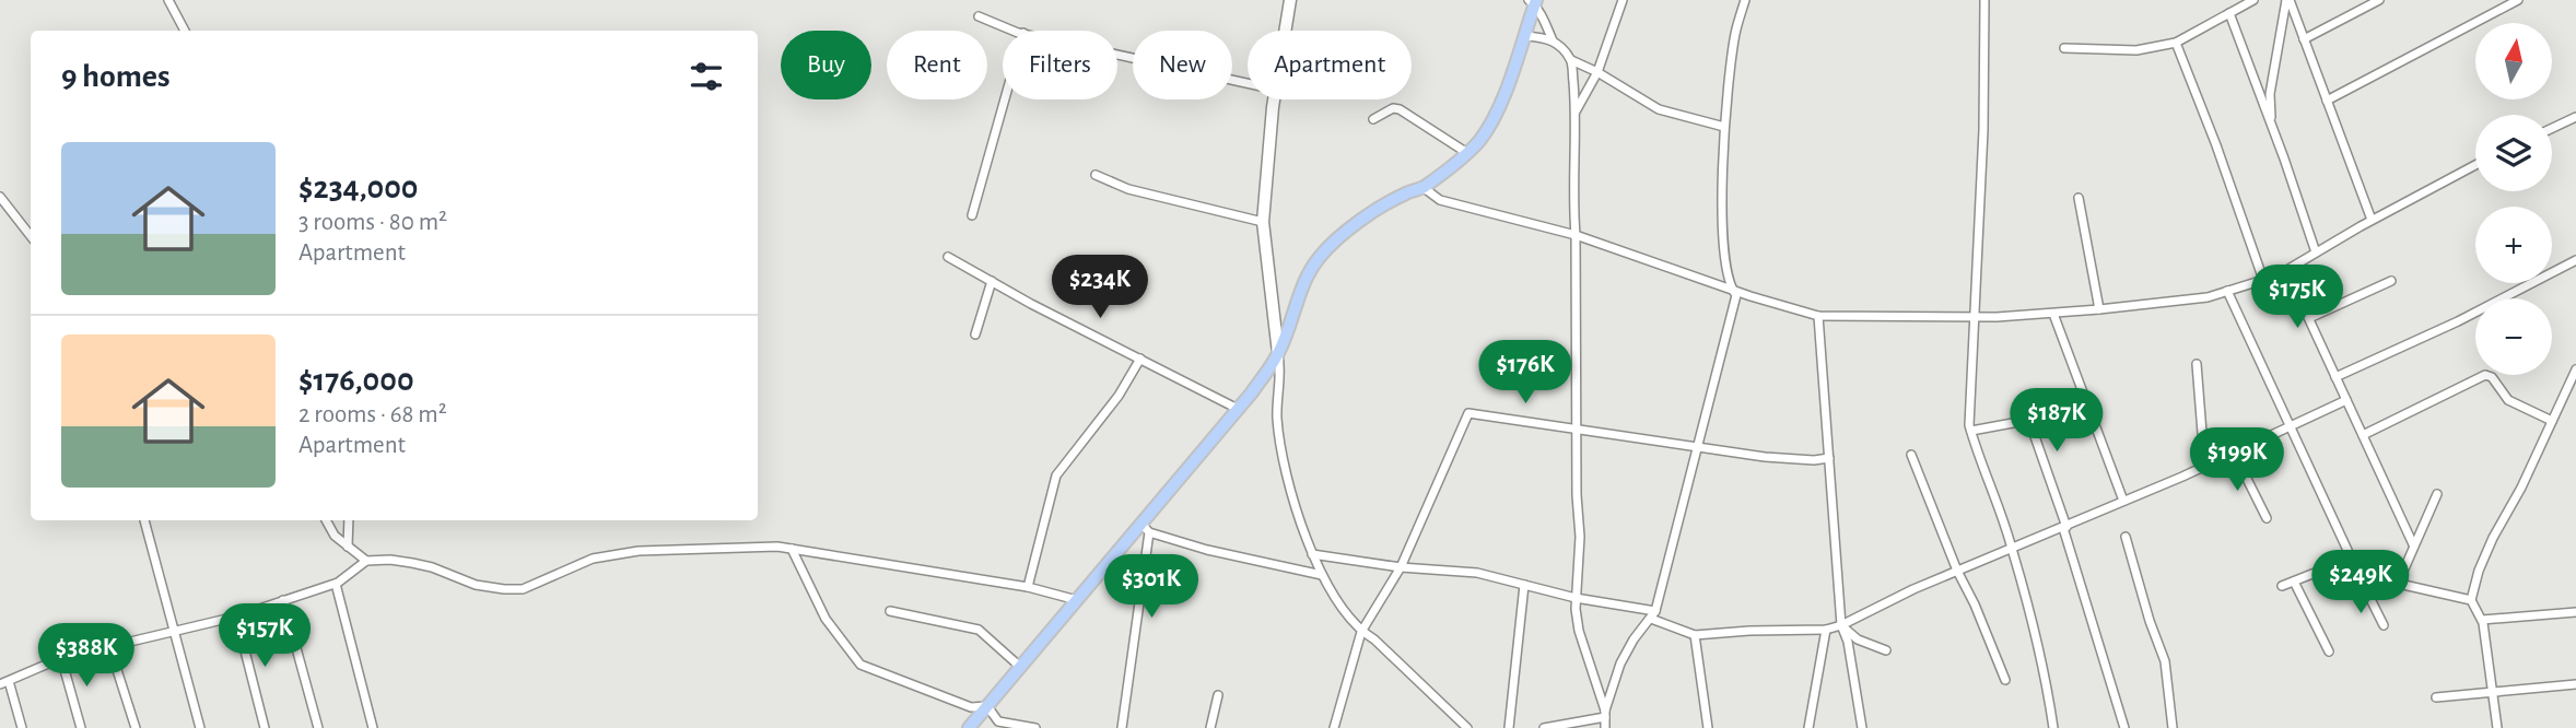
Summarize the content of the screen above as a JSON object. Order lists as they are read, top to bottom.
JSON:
{
  "north": "top",
  "page": {
    "map_buttons": ["+", "−"],
    "chip": [
      "Buy",
      "Rent",
      "Filters",
      "New",
      "Apartment"
    ],
    "heading": "9 homes",
    "list": [
      {
        "name": "$234,000",
        "note": "3 rooms · 80 m² · Apartment"
      },
      {
        "name": "$176,000",
        "note": "2 rooms · 68 m² · Apartment"
      }
    ],
    "price": [
      "$234K",
      "$175K",
      "$176K",
      "$187K",
      "$199K",
      "$249K",
      "$301K",
      "$157K",
      "$388K"
    ]
  }
}
